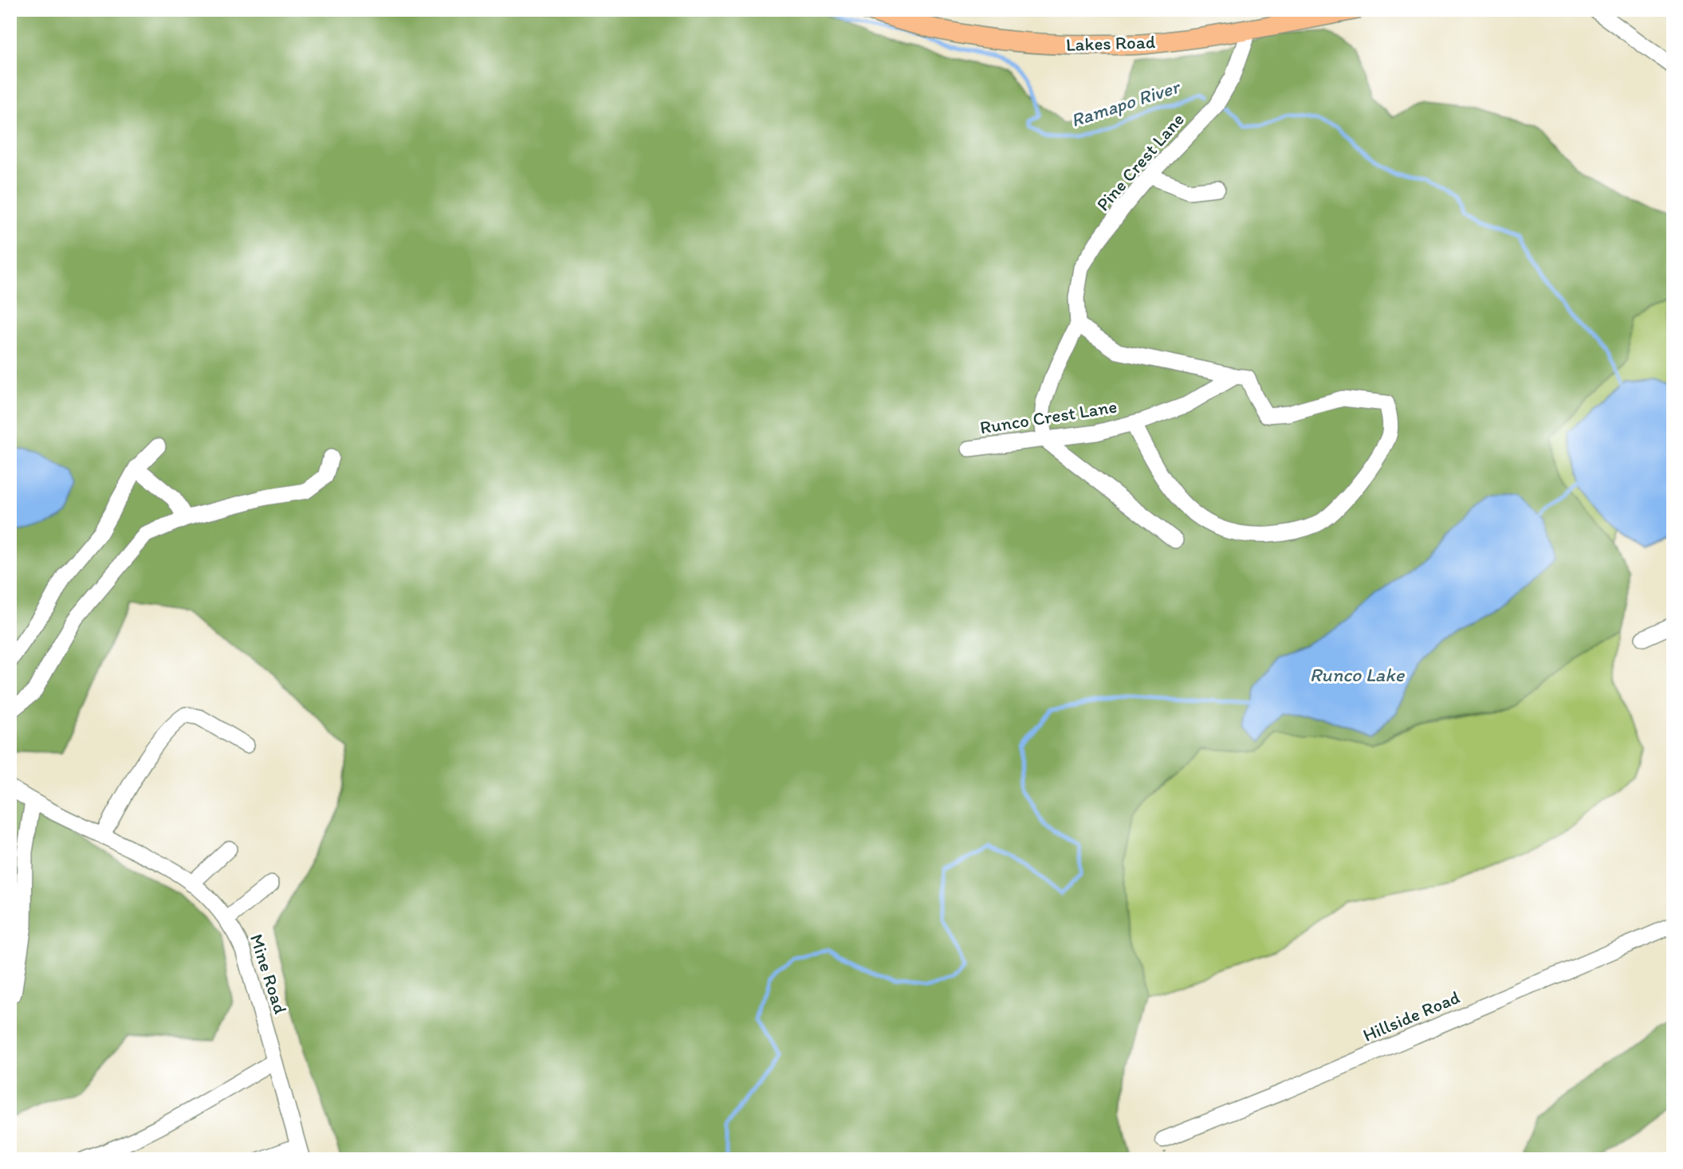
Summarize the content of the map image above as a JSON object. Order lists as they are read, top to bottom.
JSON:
{
  "streets": {
    "main road": ["Lakes Road"],
    "street": [
      "Pine Crest Lane",
      "Runco Crest Lane",
      "Mine Road",
      "Hillside Road"
    ]
  },
  "crossings": [
    ["Lakes Road", "Pine Crest Lane"]
  ],
  "water": ["Ramapo River", "Runco Lake"]
}
